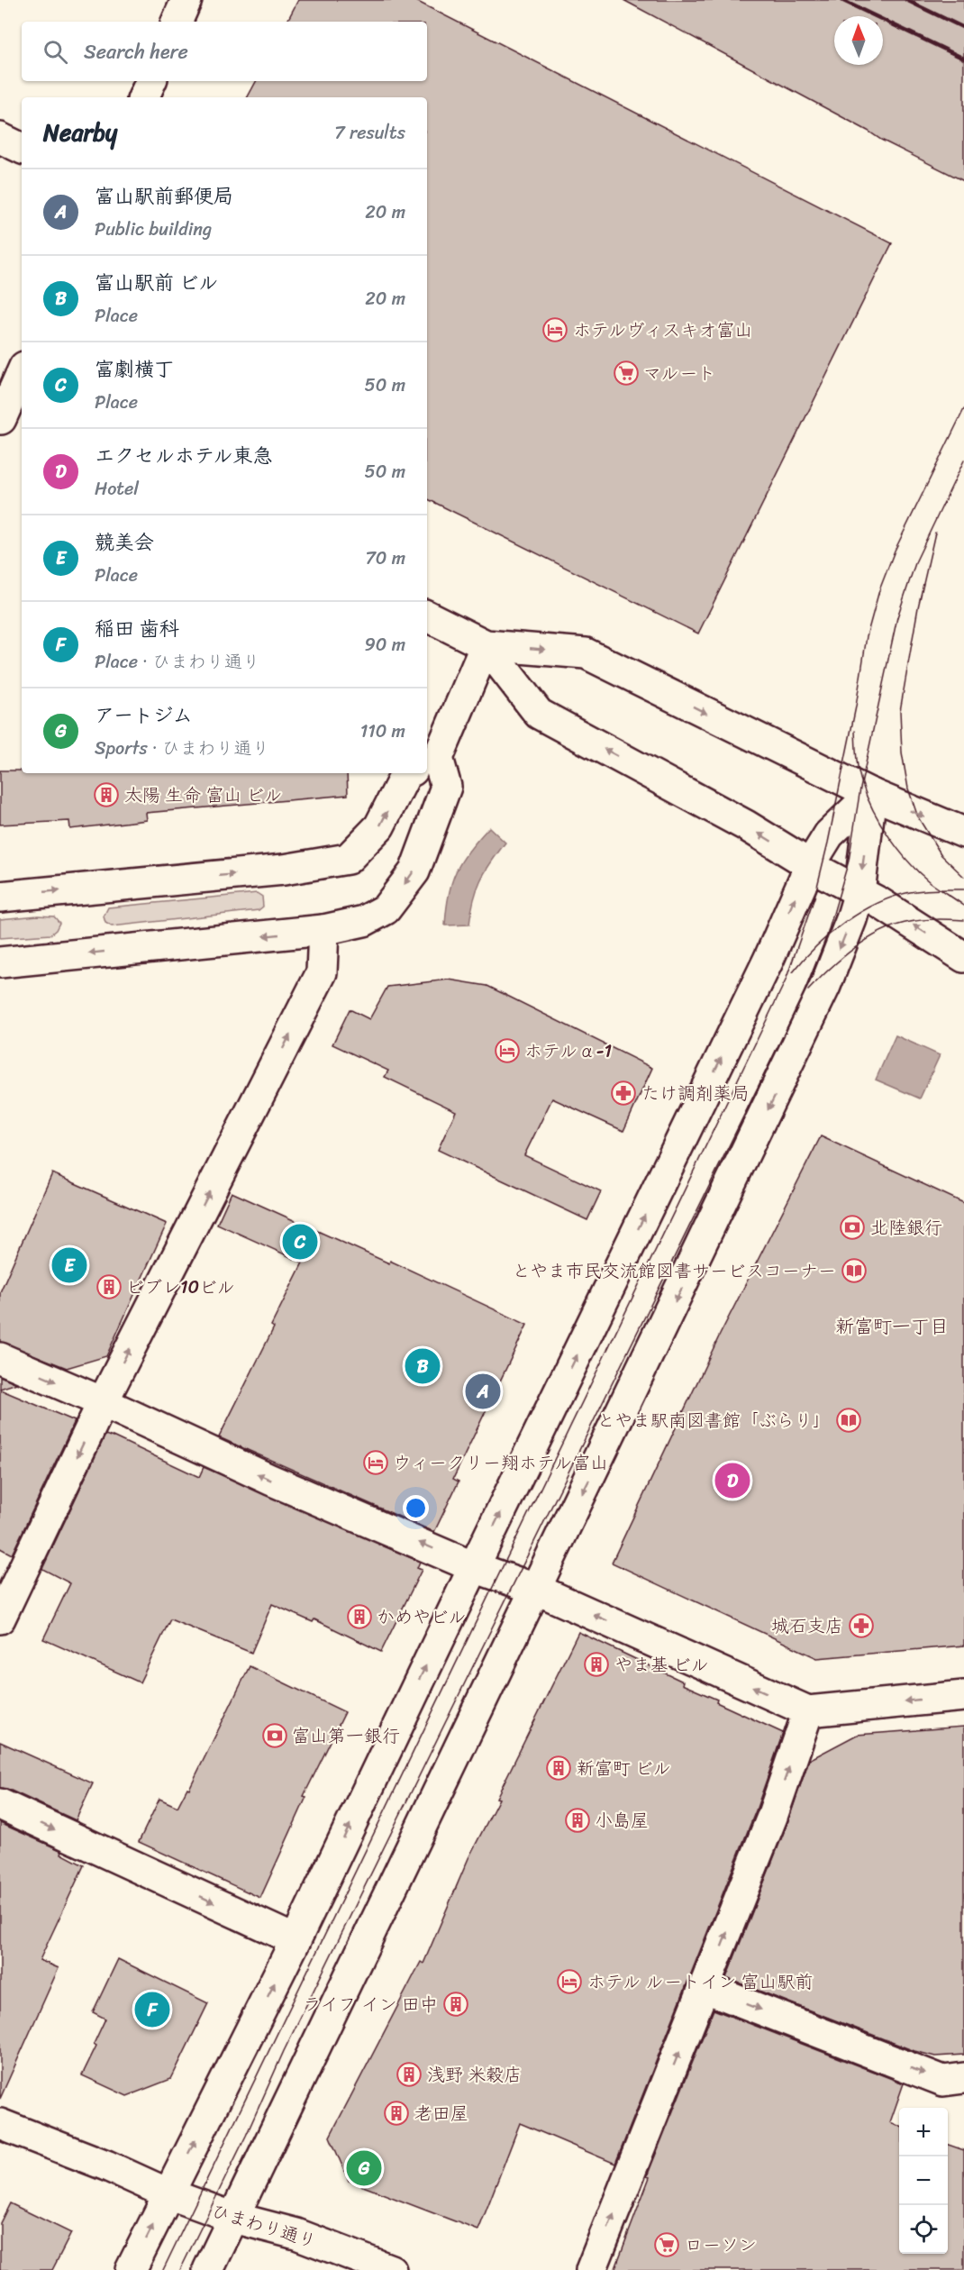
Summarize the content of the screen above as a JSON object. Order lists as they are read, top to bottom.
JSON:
{
  "streets": {
    "street": ["ひまわり通り"]
  },
  "districts": ["新富町一丁目"],
  "places": {
    "hotel": [
      "ホテルヴィスキオ富山",
      "ホテルα-1",
      "ウィークリー翔ホテル富山",
      "ホテル ルートイン 富山駅前"
    ],
    "supermarket": ["マルート", "ローソン"],
    "building": [
      "太陽 生命 富山 ビル",
      "ビブレ10ビル",
      "かめやビル",
      "やま基 ビル",
      "新富町 ビル",
      "小島屋",
      "ライフ イン 田中",
      "浅野 米穀店",
      "老田屋"
    ],
    "pharmacy": ["たけ調剤薬局", "城石支店"],
    "bank": ["北陸銀行", "富山第一銀行"],
    "library": ["とやま市民交流館図書サービスコーナー", "とやま駅南図書館「ぶらり」"]
  },
  "north": "top",
  "page": {
    "search": "Search here",
    "heading": ["Nearby", "7 results"],
    "list": [
      {
        "mark": "A",
        "name": "富山駅前郵便局",
        "note": "Public building",
        "value": "20 m"
      },
      {
        "mark": "B",
        "name": "富山駅前 ビル",
        "note": "Place",
        "value": "20 m"
      },
      {
        "mark": "C",
        "name": "富劇横丁",
        "note": "Place",
        "value": "50 m"
      },
      {
        "mark": "D",
        "name": "エクセルホテル東急",
        "note": "Hotel",
        "value": "50 m"
      },
      {
        "mark": "E",
        "name": "競美会",
        "note": "Place",
        "value": "70 m"
      },
      {
        "mark": "F",
        "name": "稲田 歯科",
        "note": "Place · ひまわり通り",
        "value": "90 m"
      },
      {
        "mark": "G",
        "name": "アートジム",
        "note": "Sports · ひまわり通り",
        "value": "110 m"
      }
    ],
    "pins": [
      "C",
      "E",
      "B",
      "A",
      "D",
      "F",
      "G"
    ],
    "map_buttons": ["+", "−"]
  }
}
